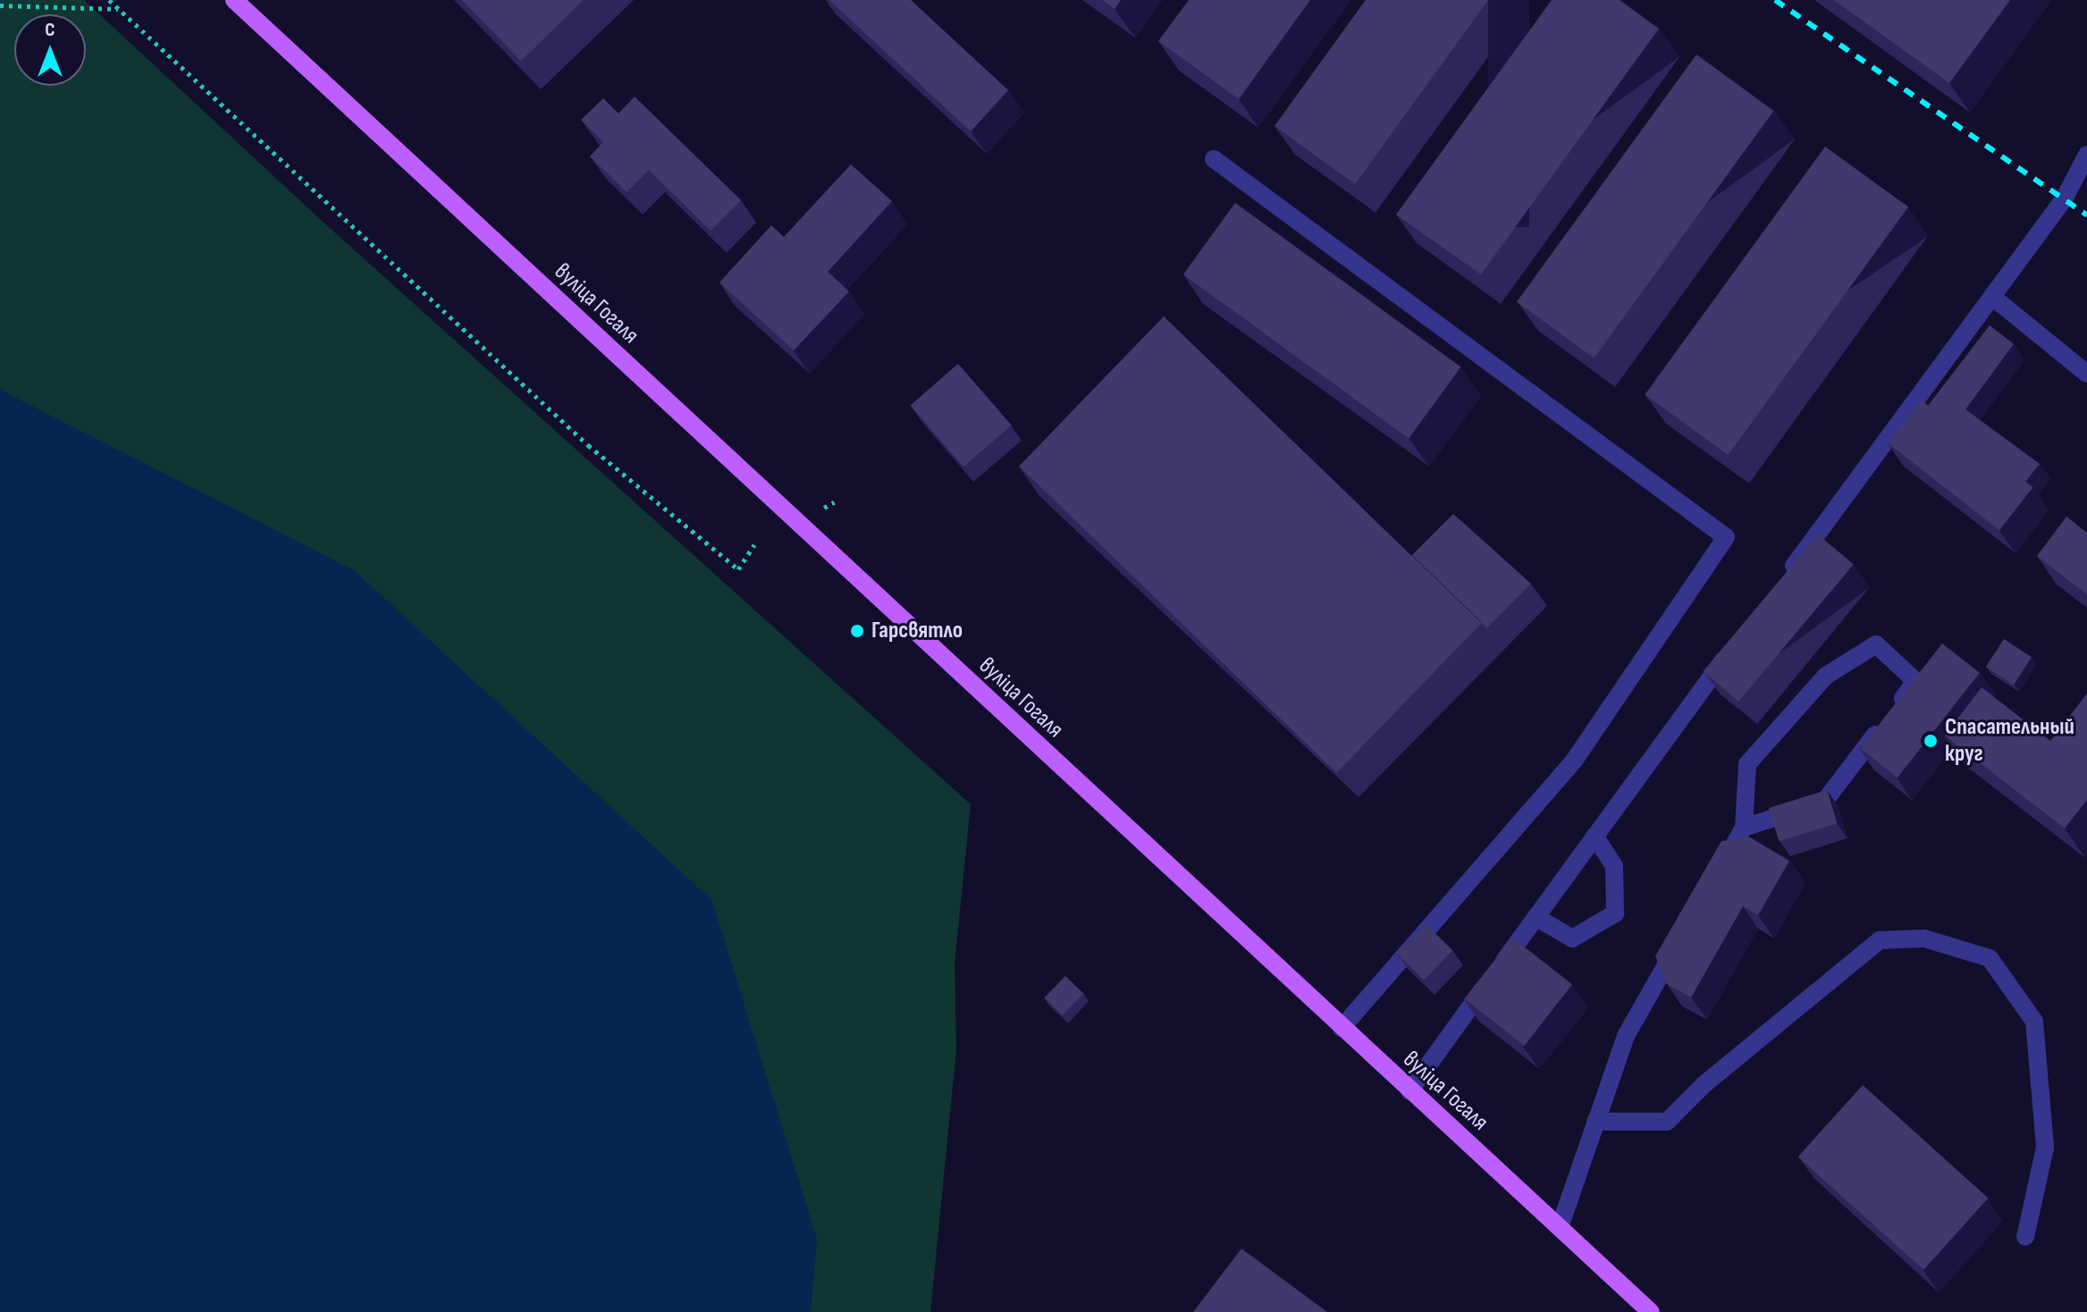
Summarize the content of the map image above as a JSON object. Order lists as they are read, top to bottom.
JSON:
{
  "streets": {
    "main road": ["вуліца Гогаля"]
  },
  "places": ["Гарсвятло", "Спасательный круг"],
  "north": "top"
}
